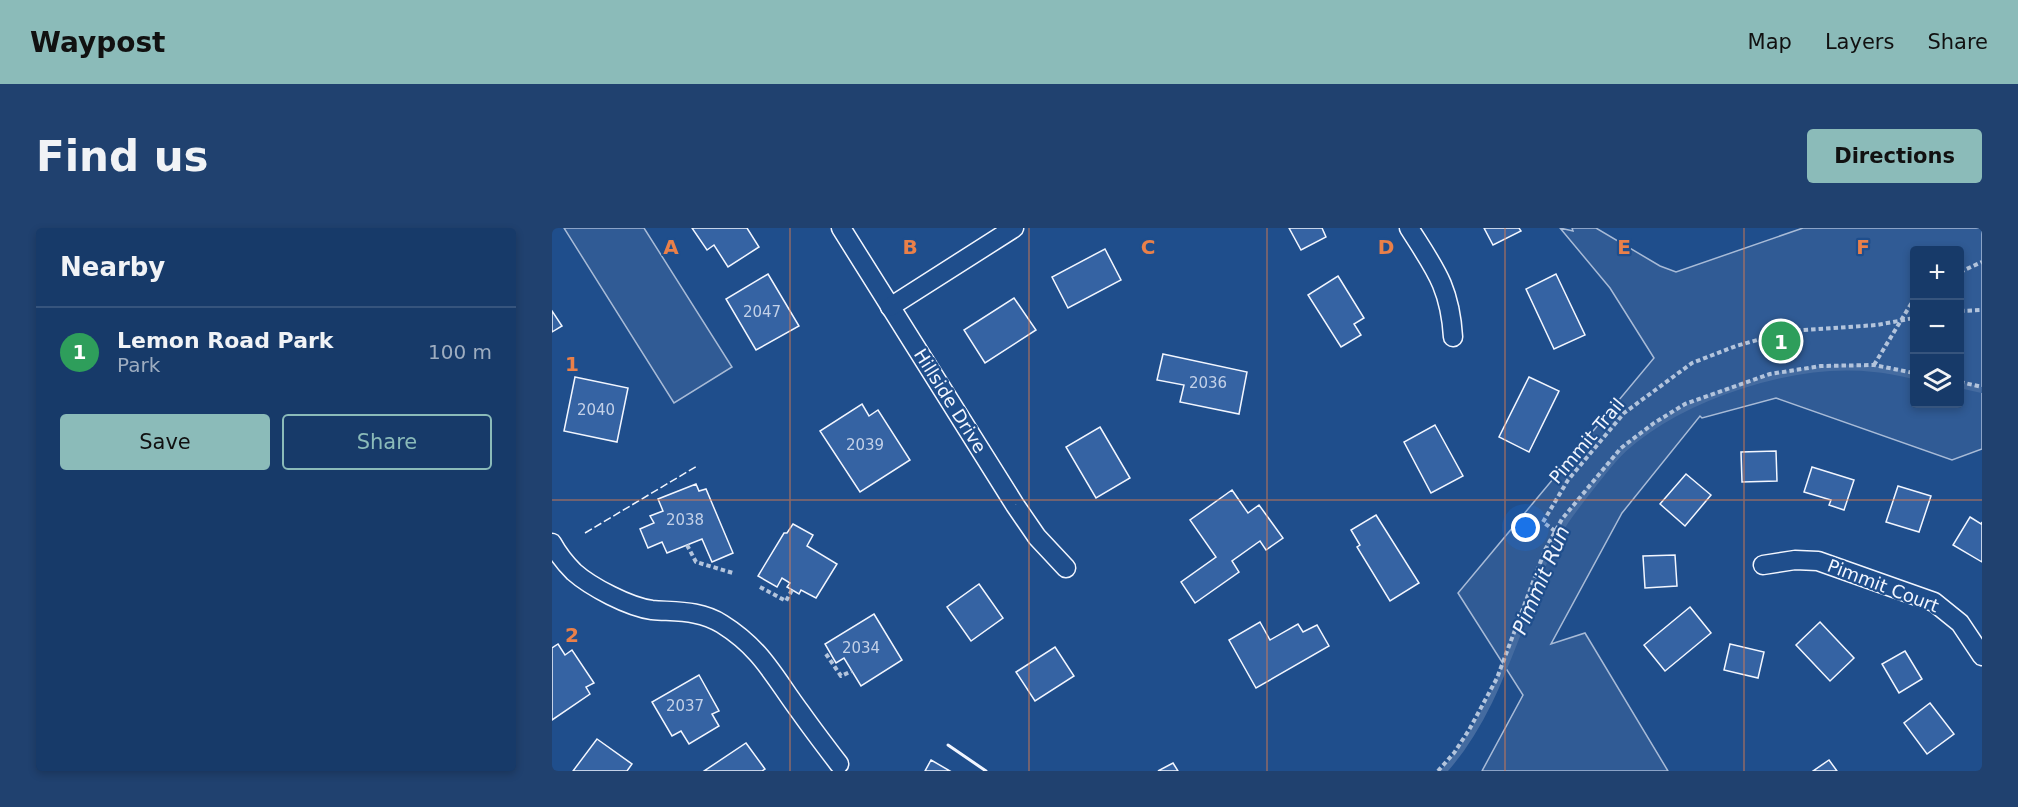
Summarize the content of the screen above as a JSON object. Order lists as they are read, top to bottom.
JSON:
{
  "streets": {
    "street": ["Hillside Drive", "Pimmit Court"],
    "path": ["Pimmit Trail"]
  },
  "water": ["Pimmit Run"],
  "house_numbers": [
    "2047",
    "2036",
    "2040",
    "2039",
    "2038",
    "2034",
    "2037"
  ],
  "page": {
    "header": "Waypost",
    "nav": ["Map", "Layers", "Share"],
    "buttons": [
      "Directions",
      ["Save", "Share"]
    ],
    "title": "Find us",
    "heading": "Nearby",
    "map_buttons": ["+", "−"],
    "list": [
      {
        "mark": "1",
        "name": "Lemon Road Park",
        "note": "Park",
        "value": "100 m"
      }
    ],
    "pins": "1"
  },
  "grid": {
    "columns": [
      "A",
      "B",
      "C",
      "D",
      "E",
      "F"
    ],
    "rows": ["1", "2"]
  }
}
